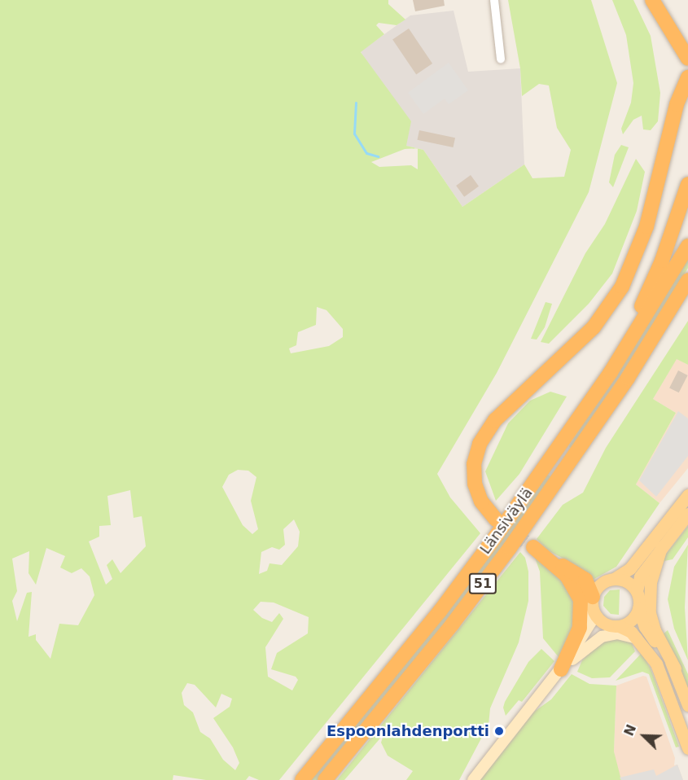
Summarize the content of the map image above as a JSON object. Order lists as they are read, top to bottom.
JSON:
{
  "streets": {
    "highway": ["Länsiväylä", "51"]
  },
  "places": ["Espoonlahdenportti"],
  "north": "top left"
}
